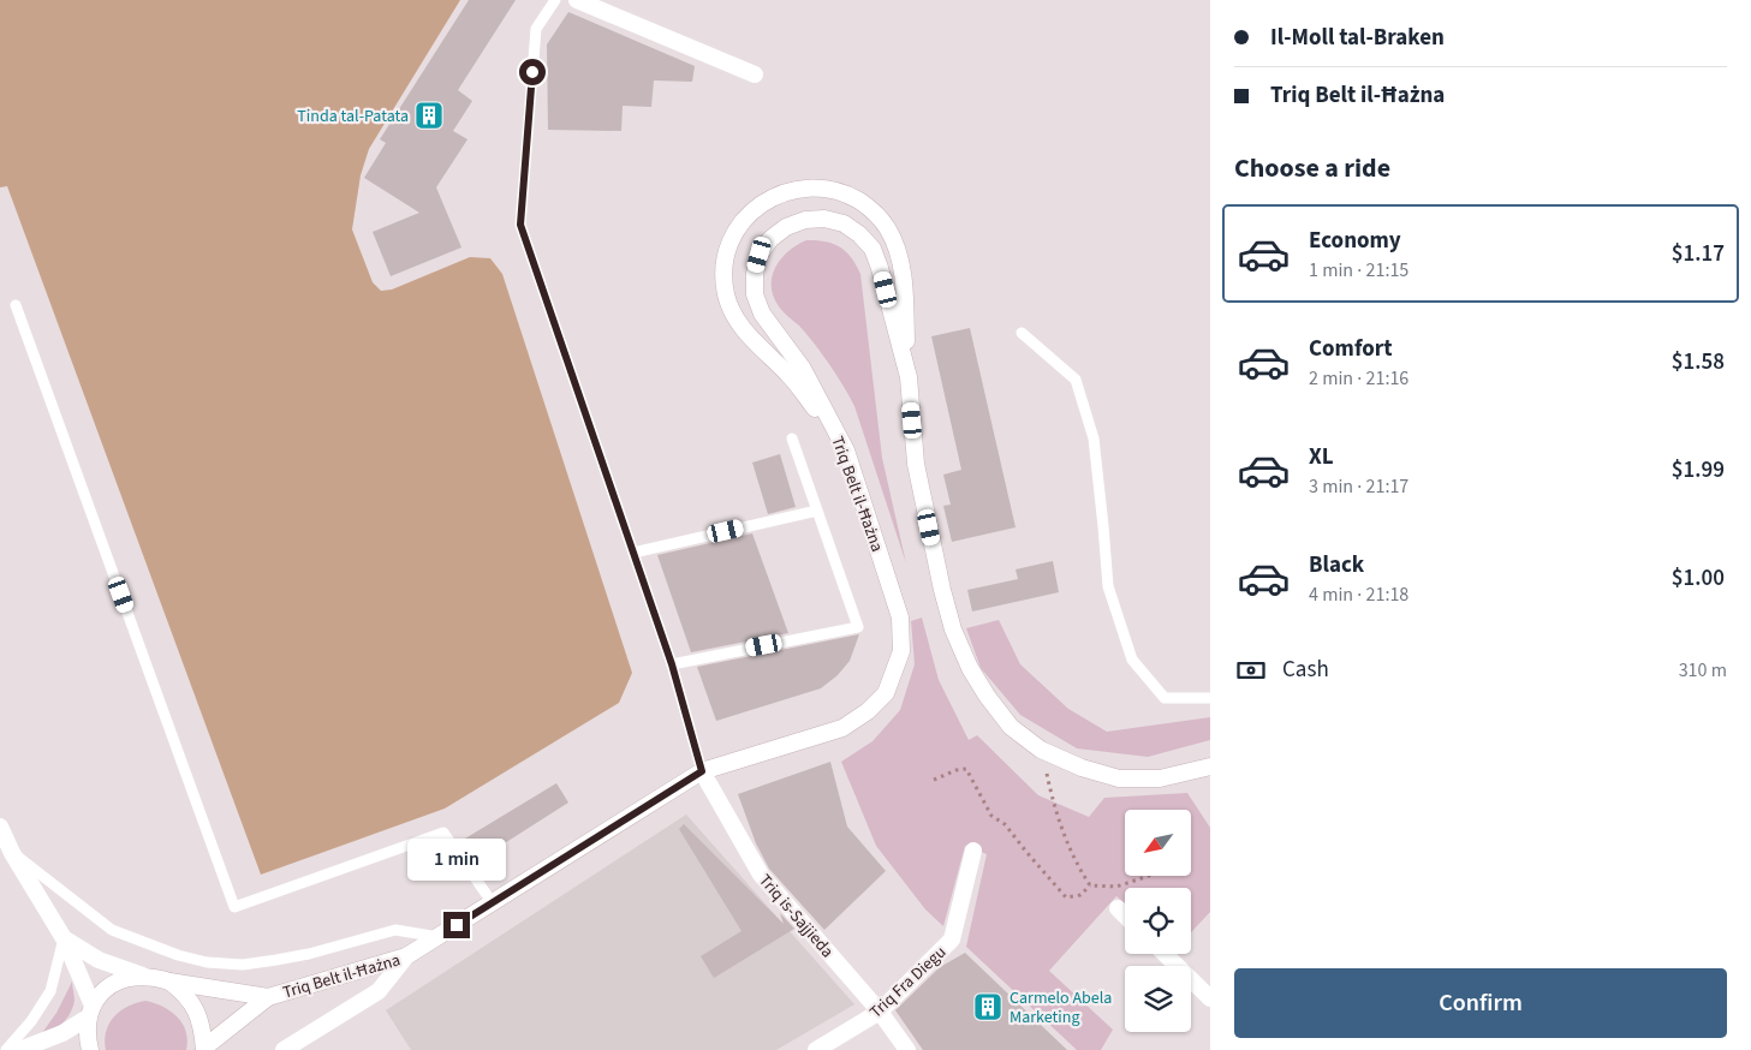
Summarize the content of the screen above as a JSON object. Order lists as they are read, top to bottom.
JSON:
{
  "streets": {
    "main road": ["Triq Belt il-Ħażna", "Triq is-Sajjieda", "Triq Fra Diegu"]
  },
  "crossings": [
    ["Triq Belt il-Ħażna", "Triq is-Sajjieda"],
    ["Triq is-Sajjieda", "Triq Fra Diegu"]
  ],
  "places": {
    "building": ["Tinda tal-Patata", "Carmelo Abela Marketing"]
  },
  "north": "bottom left",
  "page": {
    "banner": ["Il-Moll tal-Braken", "Triq Belt il-Ħażna"],
    "heading": "Choose a ride",
    "list": [
      {
        "name": "Economy",
        "note": "1 min · 21:15",
        "value": "$1.17"
      },
      {
        "name": "Comfort",
        "note": "2 min · 21:16",
        "value": "$1.58"
      },
      {
        "name": "XL",
        "note": "3 min · 21:17",
        "value": "$1.99"
      },
      {
        "name": "Black",
        "note": "4 min · 21:18",
        "value": "$1.00"
      }
    ],
    "pay": ["Cash", "310 m"],
    "bubble": "1 min",
    "buttons": "Confirm"
  }
}
